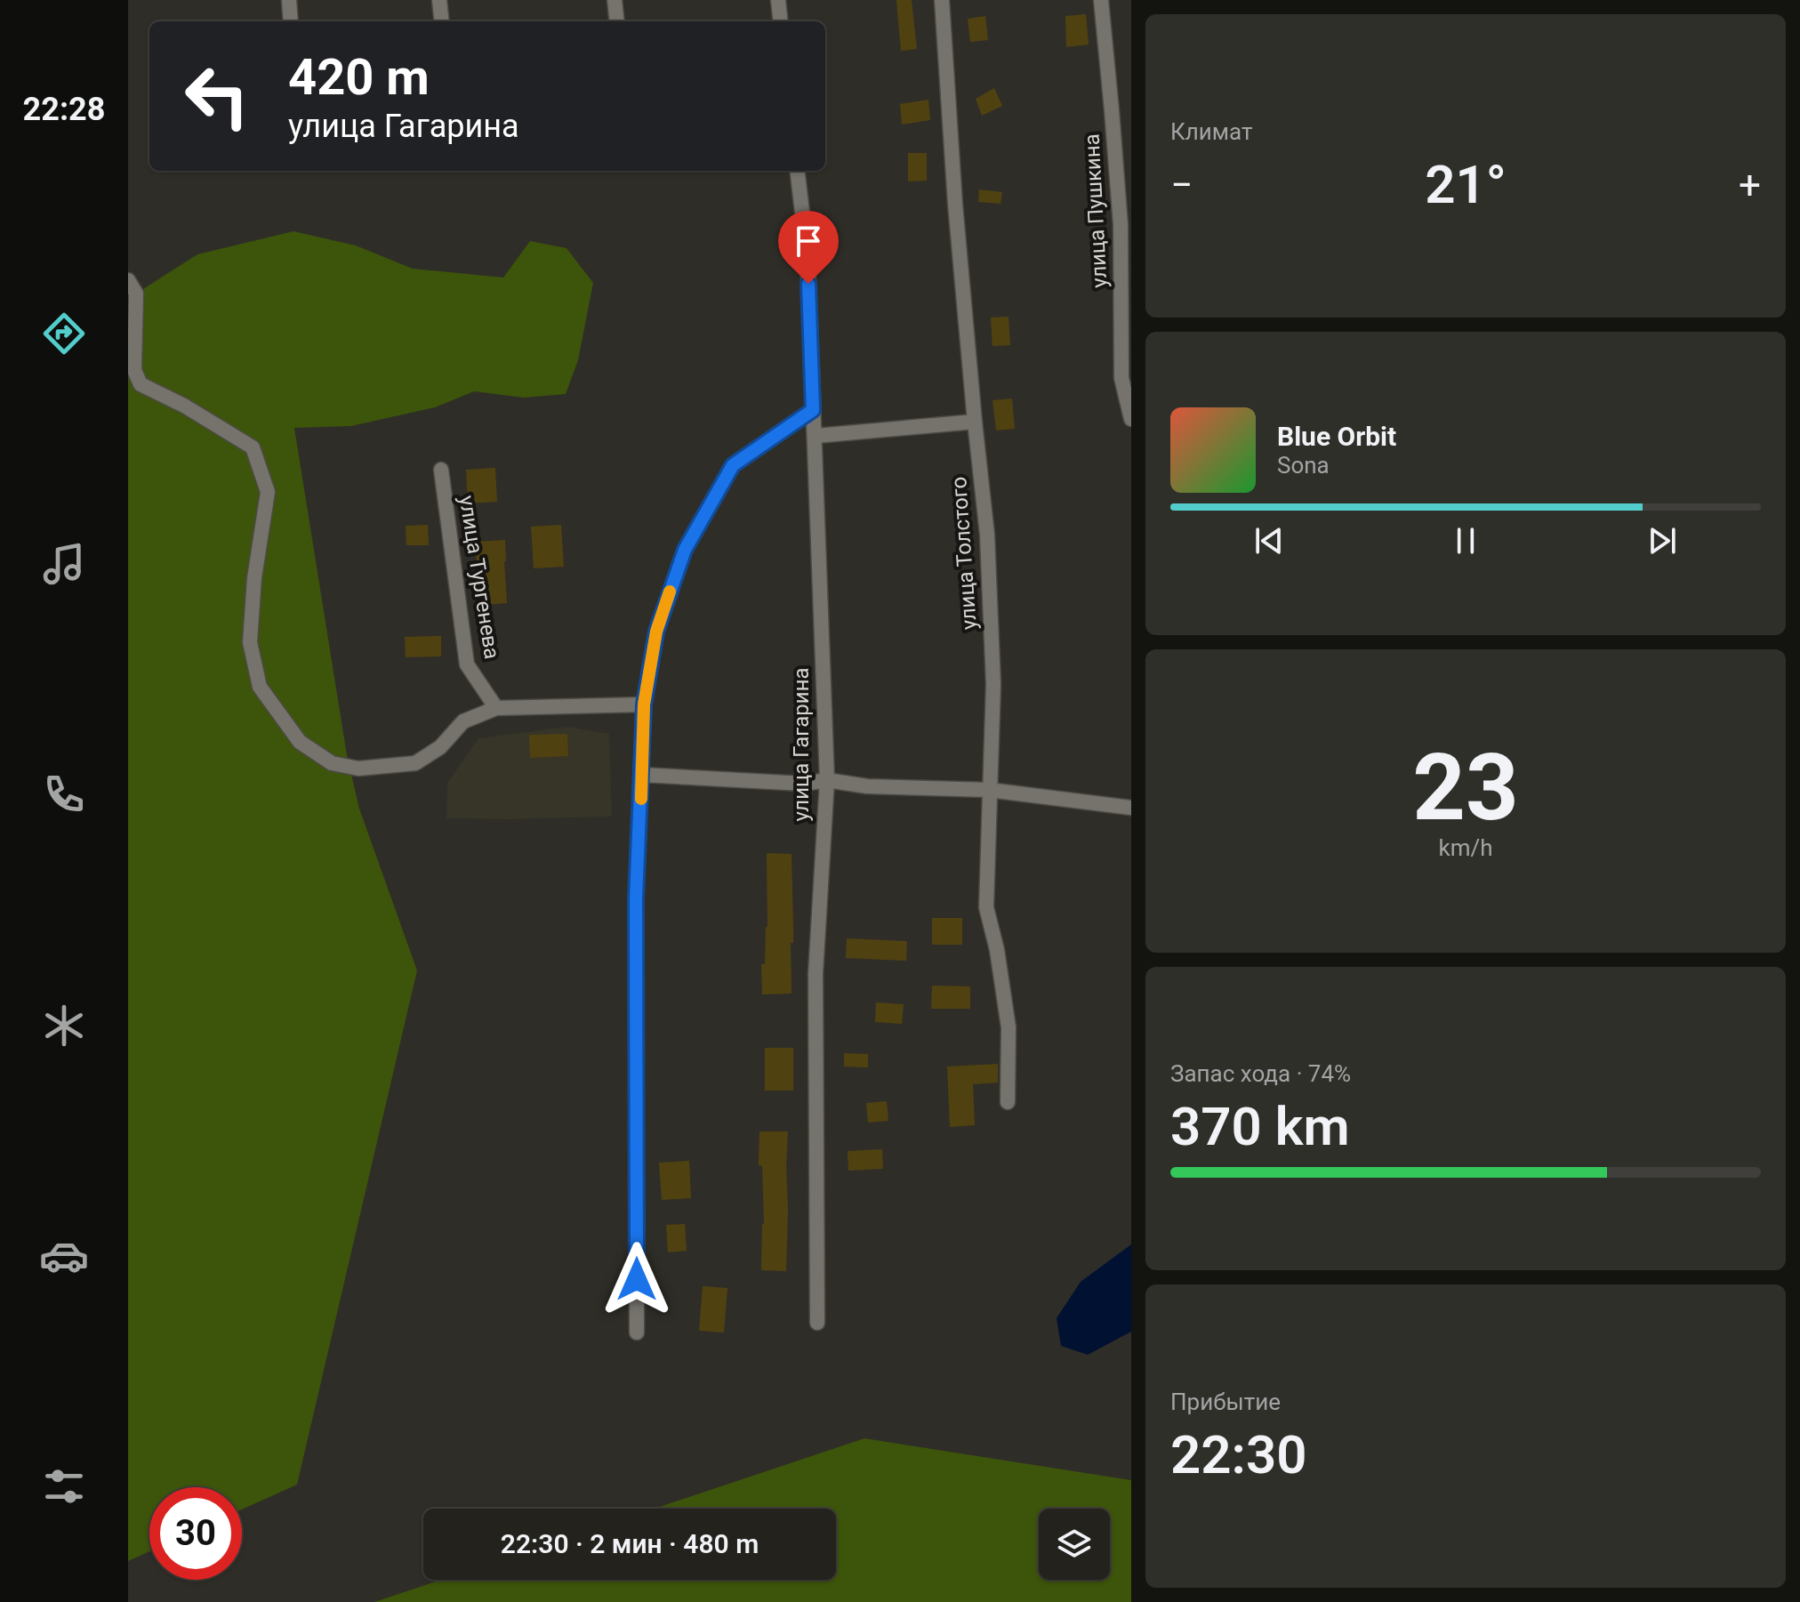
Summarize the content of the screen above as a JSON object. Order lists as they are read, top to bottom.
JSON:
{
  "streets": {
    "street": [
      "улица Пушкина",
      "улица Толстого",
      "улица Тургенева",
      "улица Гагарина"
    ]
  },
  "page": {
    "tabs": "22:28",
    "tile": [
      "Климат",
      ["23", "km/h"],
      ["Запас хода · 74%", "370 km"],
      ["Прибытие", "22:30"]
    ],
    "turn": ["420 m", "улица Гагарина"],
    "heat": ["−", "21°", "+"],
    "song": ["Blue Orbit", "Sona"],
    "limit": "30",
    "trip": "22:30 · 2 мин · 480 m"
  }
}
